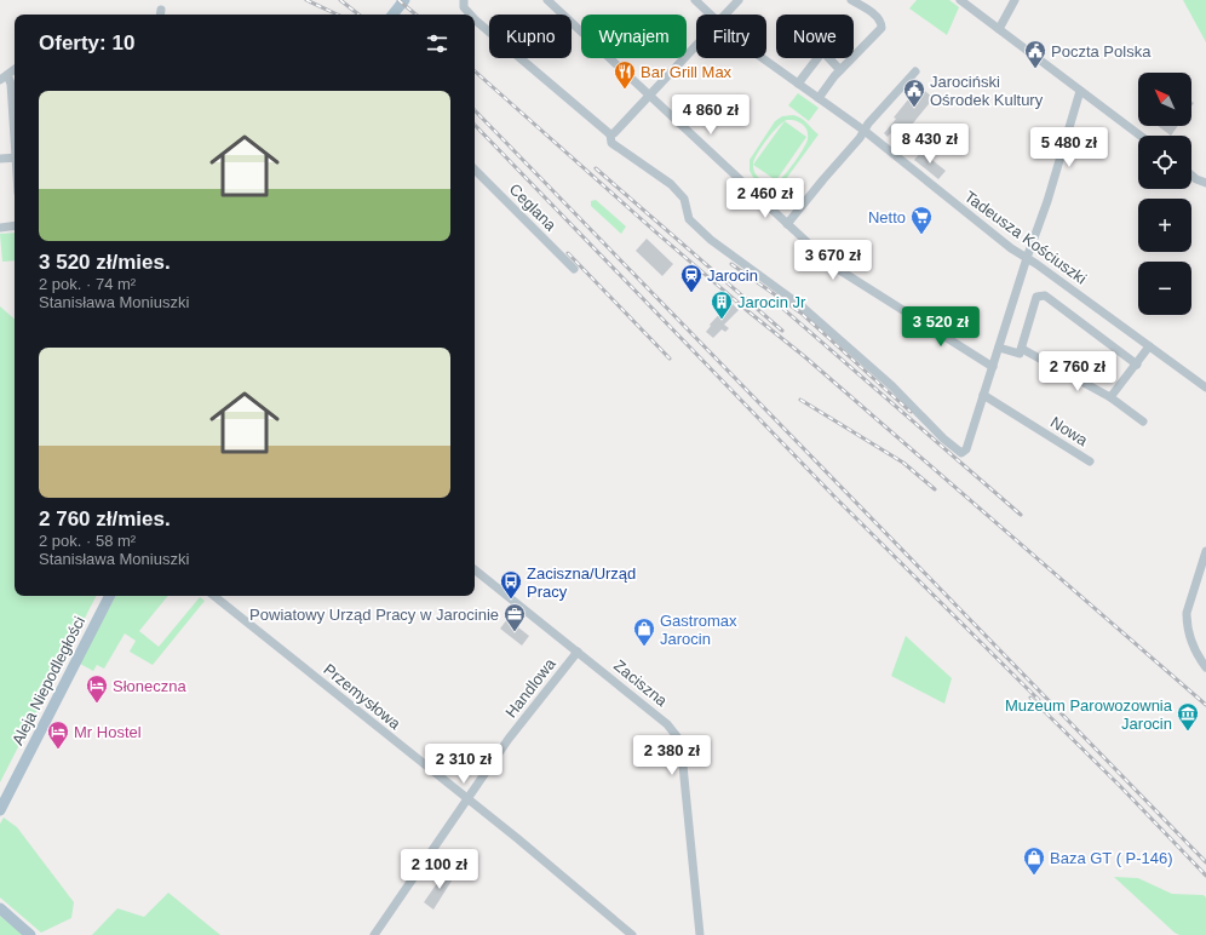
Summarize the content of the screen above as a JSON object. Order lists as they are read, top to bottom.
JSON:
{
  "streets": {
    "main road": ["Aleja Niepodległości"],
    "street": [
      "Ceglana",
      "Tadeusza Kościuszki",
      "Nowa",
      "Zaciszna",
      "Handlowa",
      "Przemysłowa"
    ]
  },
  "crossings": [
    ["Zaciszna", "Handlowa"],
    ["Handlowa", "Przemysłowa"]
  ],
  "places": {
    "public building": ["Poczta Polska", "Jarociński Ośrodek Kultury"],
    "restaurant": ["Bar Grill Max"],
    "supermarket": ["Netto"],
    "station": ["Jarocin"],
    "building": ["Jarocin Jr"],
    "bus stop": ["Zaciszna/Urząd Pracy"],
    "office": ["Powiatowy Urząd Pracy w Jarocinie"],
    "shop": ["Gastromax Jarocin", "Baza GT ( P-146)"],
    "hotel": ["Słoneczna", "Mr Hostel"],
    "museum": ["Muzeum Parowozownia Jarocin"]
  },
  "north": "top left",
  "page": {
    "chip": [
      "Kupno",
      "Wynajem",
      "Filtry",
      "Nowe"
    ],
    "heading": "Oferty: 10",
    "map_buttons": ["+", "−"],
    "list": [
      {
        "name": "3 520 zł/mies.",
        "note": "2 pok. · 74 m² · Stanisława Moniuszki"
      },
      {
        "name": "2 760 zł/mies.",
        "note": "2 pok. · 58 m² · Stanisława Moniuszki"
      }
    ],
    "price": [
      "4 860 zł",
      "8 430 zł",
      "5 480 zł",
      "2 460 zł",
      "3 670 zł",
      "3 520 zł",
      "2 760 zł",
      "2 380 zł",
      "2 310 zł",
      "2 100 zł"
    ]
  }
}
